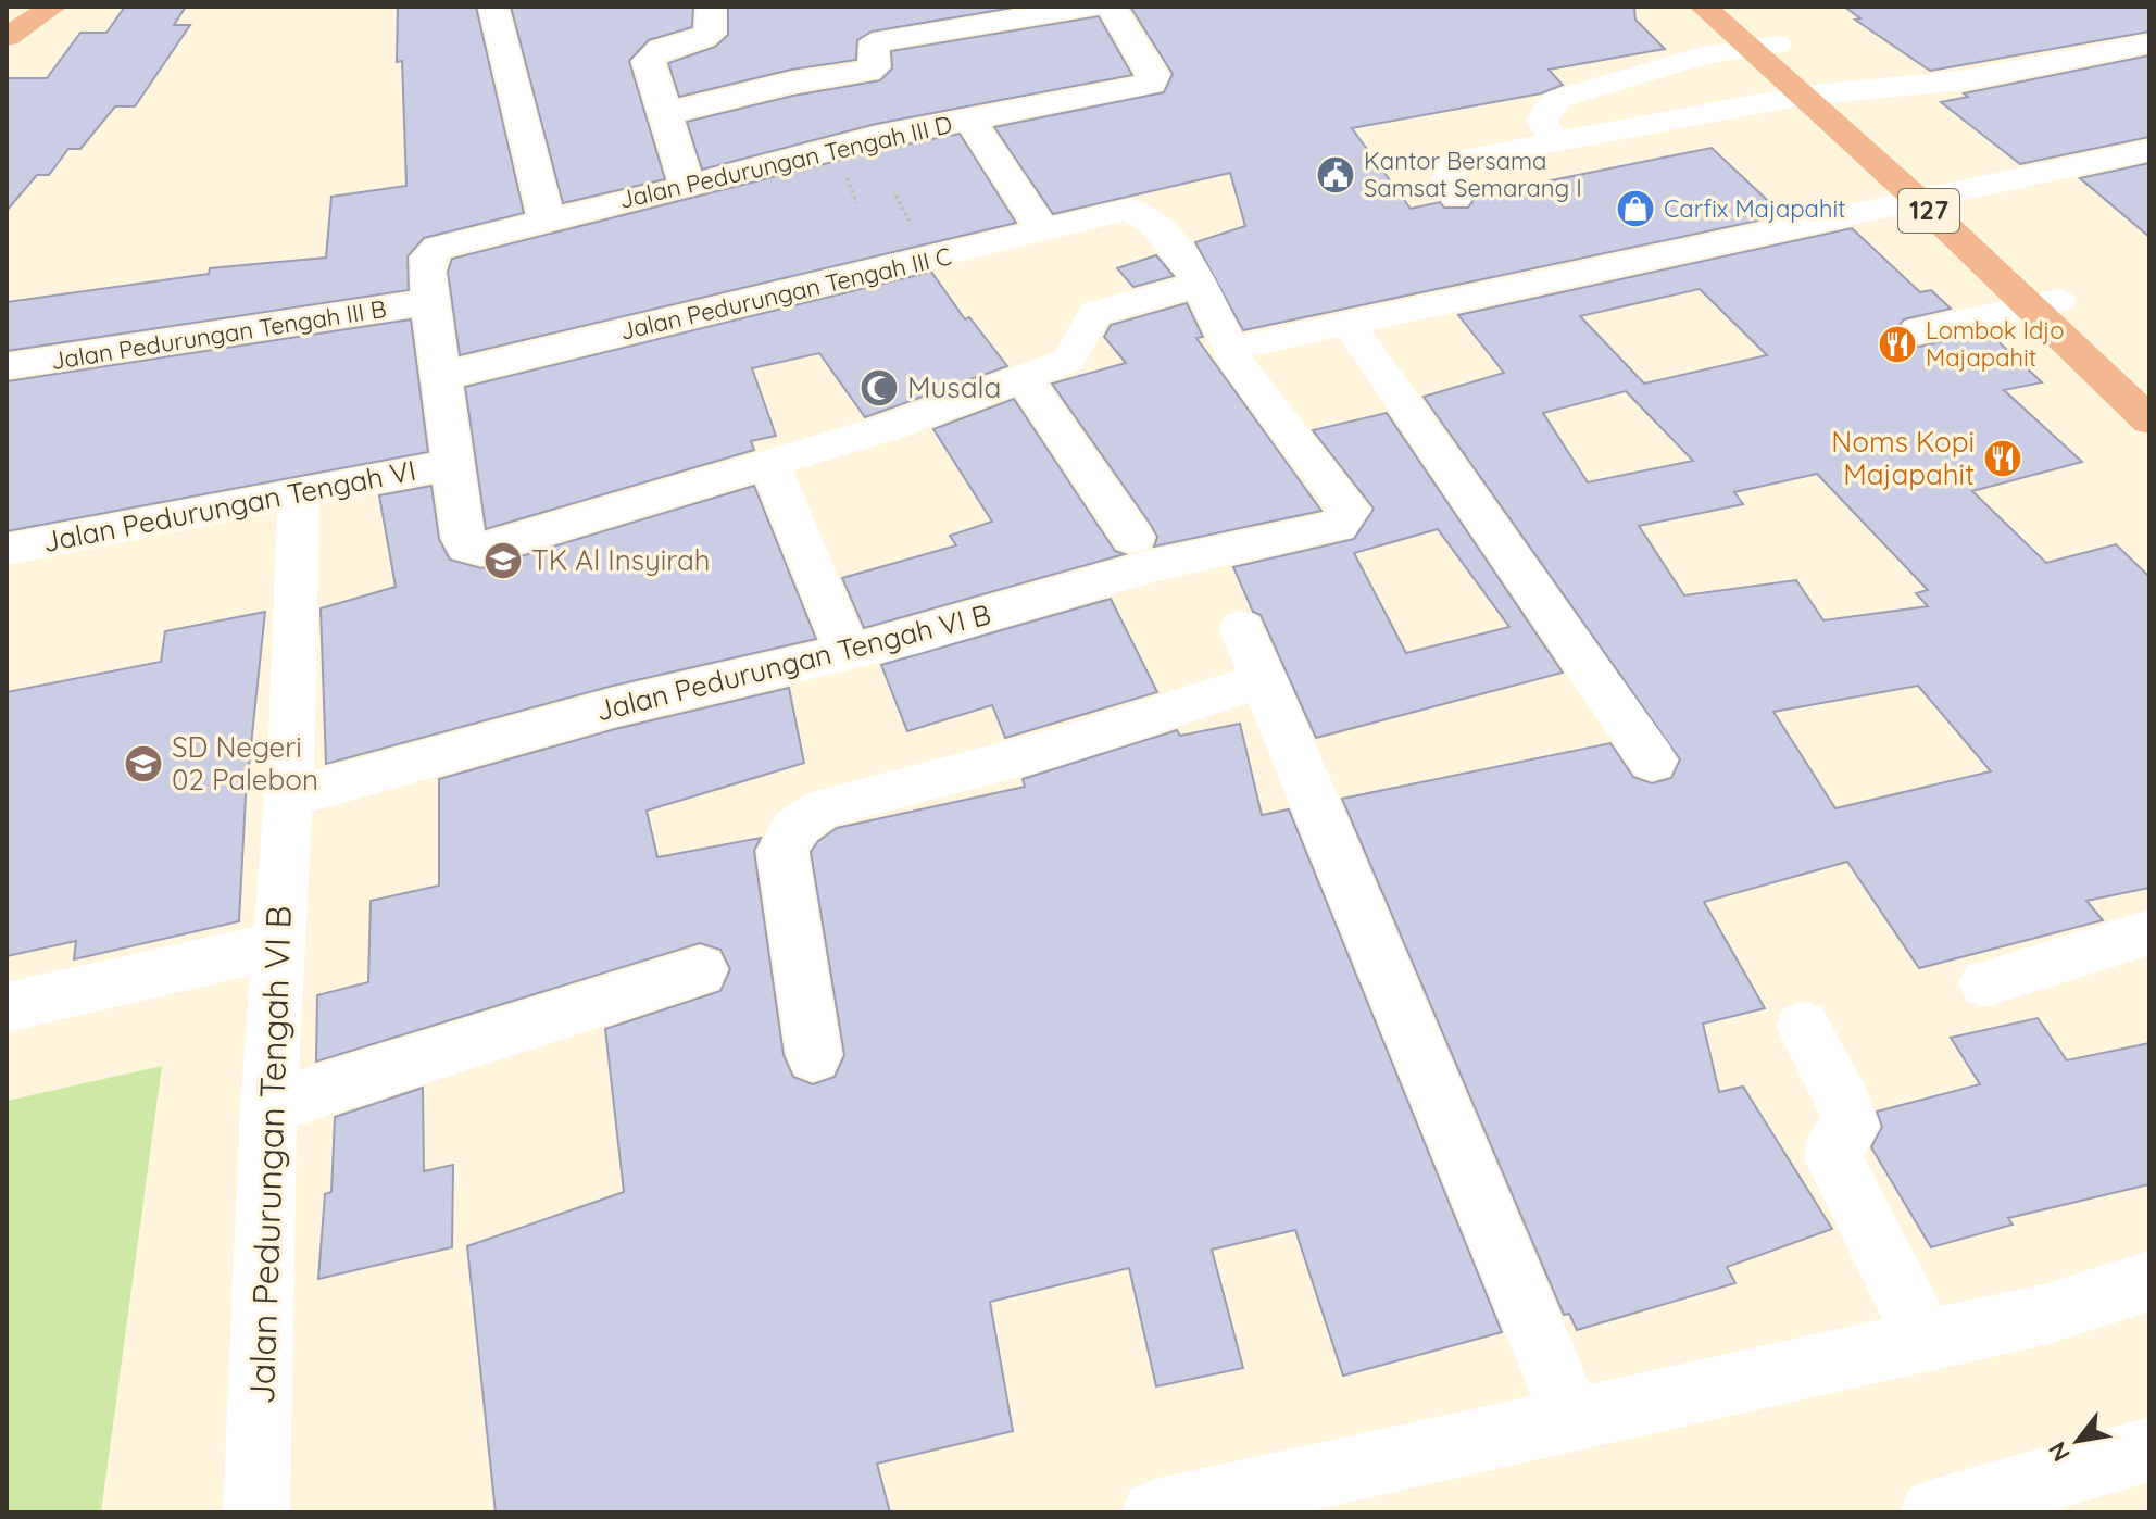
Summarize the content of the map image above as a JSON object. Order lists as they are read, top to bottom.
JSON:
{
  "streets": {
    "main road": ["127"],
    "street": [
      "Jalan Pedurungan Tengah III D",
      "Jalan Pedurungan Tengah III C",
      "Jalan Pedurungan Tengah III B",
      "Jalan Pedurungan Tengah VI",
      "Jalan Pedurungan Tengah VI B"
    ]
  },
  "crossings": [
    ["Jalan Pedurungan Tengah III D", "Jalan Pedurungan Tengah III B"],
    ["Jalan Pedurungan Tengah VI", "Jalan Pedurungan Tengah VI B"]
  ],
  "places": {
    "public building": ["Kantor Bersama Samsat Semarang I"],
    "shop": ["Carfix Majapahit"],
    "restaurant": ["Lombok Idjo Majapahit", "Noms Kopi Majapahit"],
    "mosque": ["Musala"],
    "school or university": ["TK Al Insyirah", "SD Negeri 02 Palebon"]
  },
  "north": "bottom left"
}
